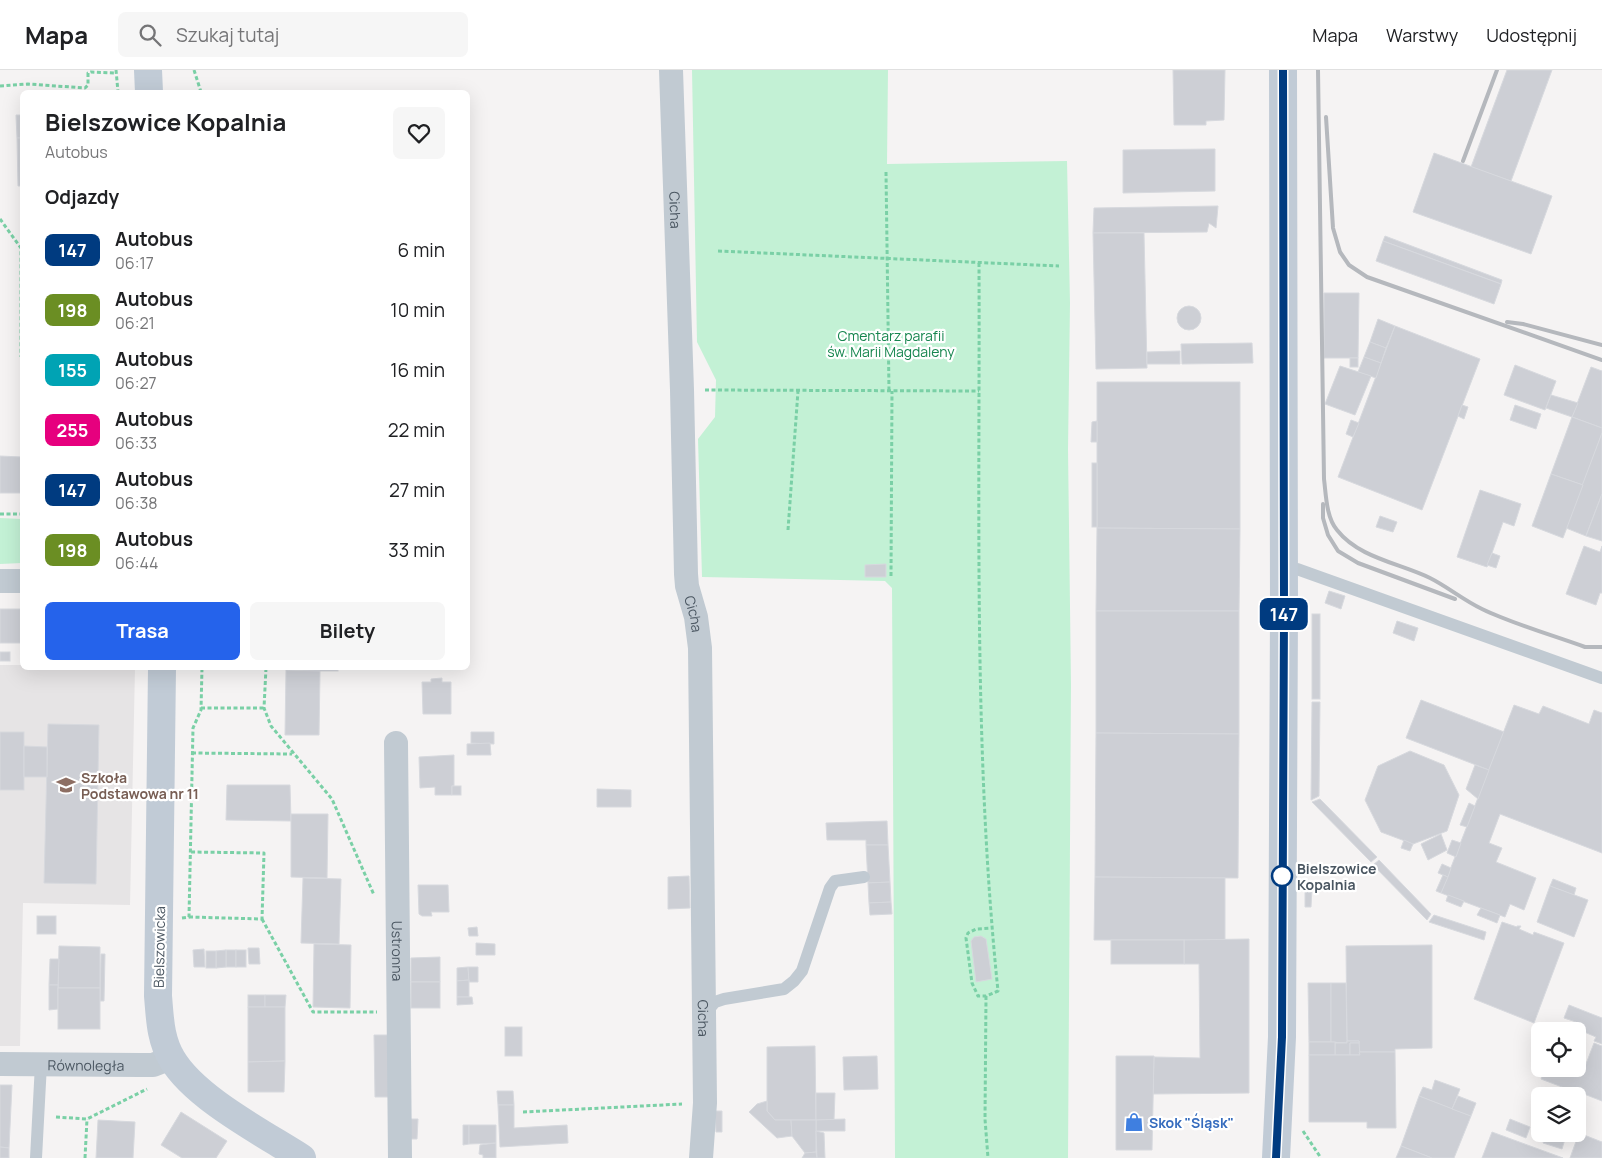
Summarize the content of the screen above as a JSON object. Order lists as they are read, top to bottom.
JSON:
{
  "streets": {
    "street": [
      "Cicha",
      "Bielszowicka",
      "Ustronna",
      "Równoległa"
    ]
  },
  "crossings": [
    ["Bielszowicka", "Równoległa"]
  ],
  "parks": ["Cmentarz parafii św. Marii Magdaleny"],
  "places": {
    "school or university": ["Szkoła Podstawowa nr 11"],
    "other": ["Bielszowice Kopalnia"],
    "shop": ["Skok \"Śląsk\""]
  },
  "lines": ["bus line 147"],
  "page": {
    "header": "Mapa",
    "search": "Szukaj tutaj",
    "nav": ["Mapa", "Warstwy", "Udostępnij"],
    "on_map": "147",
    "heading": [
      ["Bielszowice Kopalnia", "Autobus"],
      "Odjazdy"
    ],
    "list": [
      {
        "mark": "147",
        "name": "Autobus",
        "note": "06:17",
        "value": "6 min"
      },
      {
        "mark": "198",
        "name": "Autobus",
        "note": "06:21",
        "value": "10 min"
      },
      {
        "mark": "155",
        "name": "Autobus",
        "note": "06:27",
        "value": "16 min"
      },
      {
        "mark": "255",
        "name": "Autobus",
        "note": "06:33",
        "value": "22 min"
      },
      {
        "mark": "147",
        "name": "Autobus",
        "note": "06:38",
        "value": "27 min"
      },
      {
        "mark": "198",
        "name": "Autobus",
        "note": "06:44",
        "value": "33 min"
      }
    ],
    "buttons": ["Trasa", "Bilety"]
  }
}
